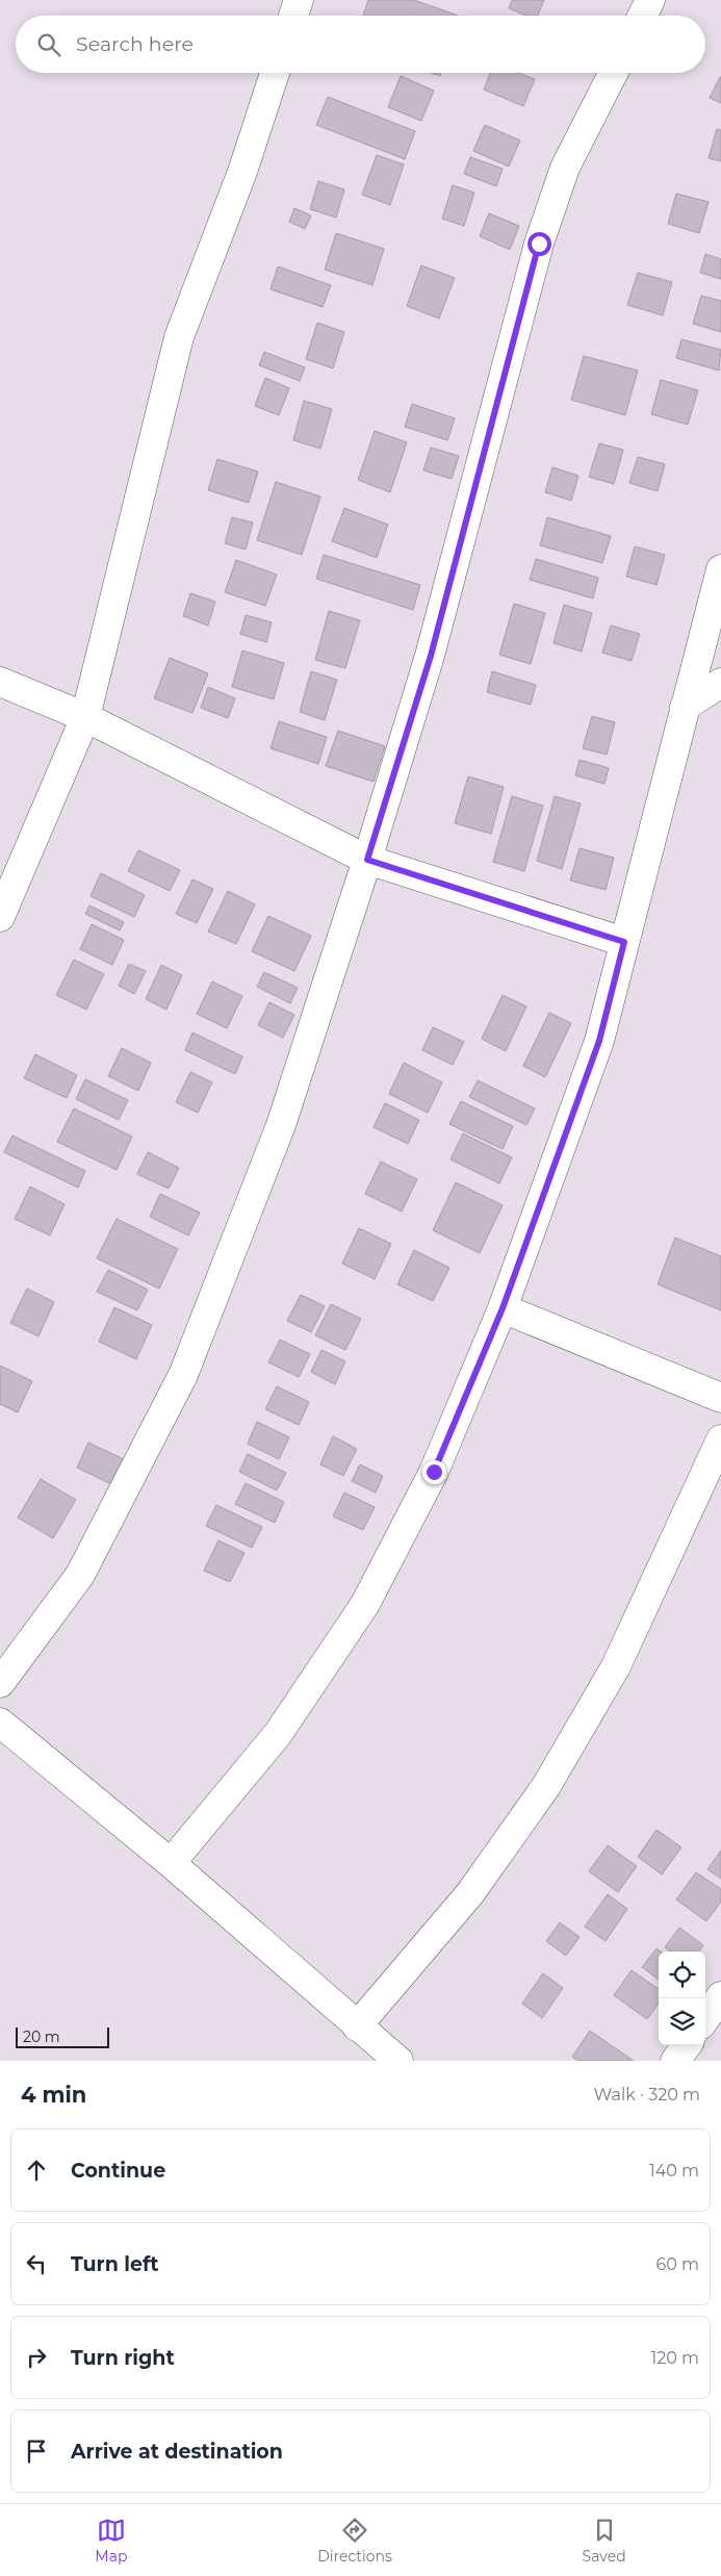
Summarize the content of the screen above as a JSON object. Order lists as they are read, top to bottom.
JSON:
{
  "scale_bar": "20 m",
  "page": {
    "search": "Search here",
    "scale": "20 m",
    "heading": ["4 min", "Walk · 320 m"],
    "list": [
      ["Continue", "140 m"],
      ["Turn left", "60 m"],
      ["Turn right", "120 m"],
      "Arrive at destination"
    ],
    "nav": ["Map", "Directions", "Saved"]
  }
}
